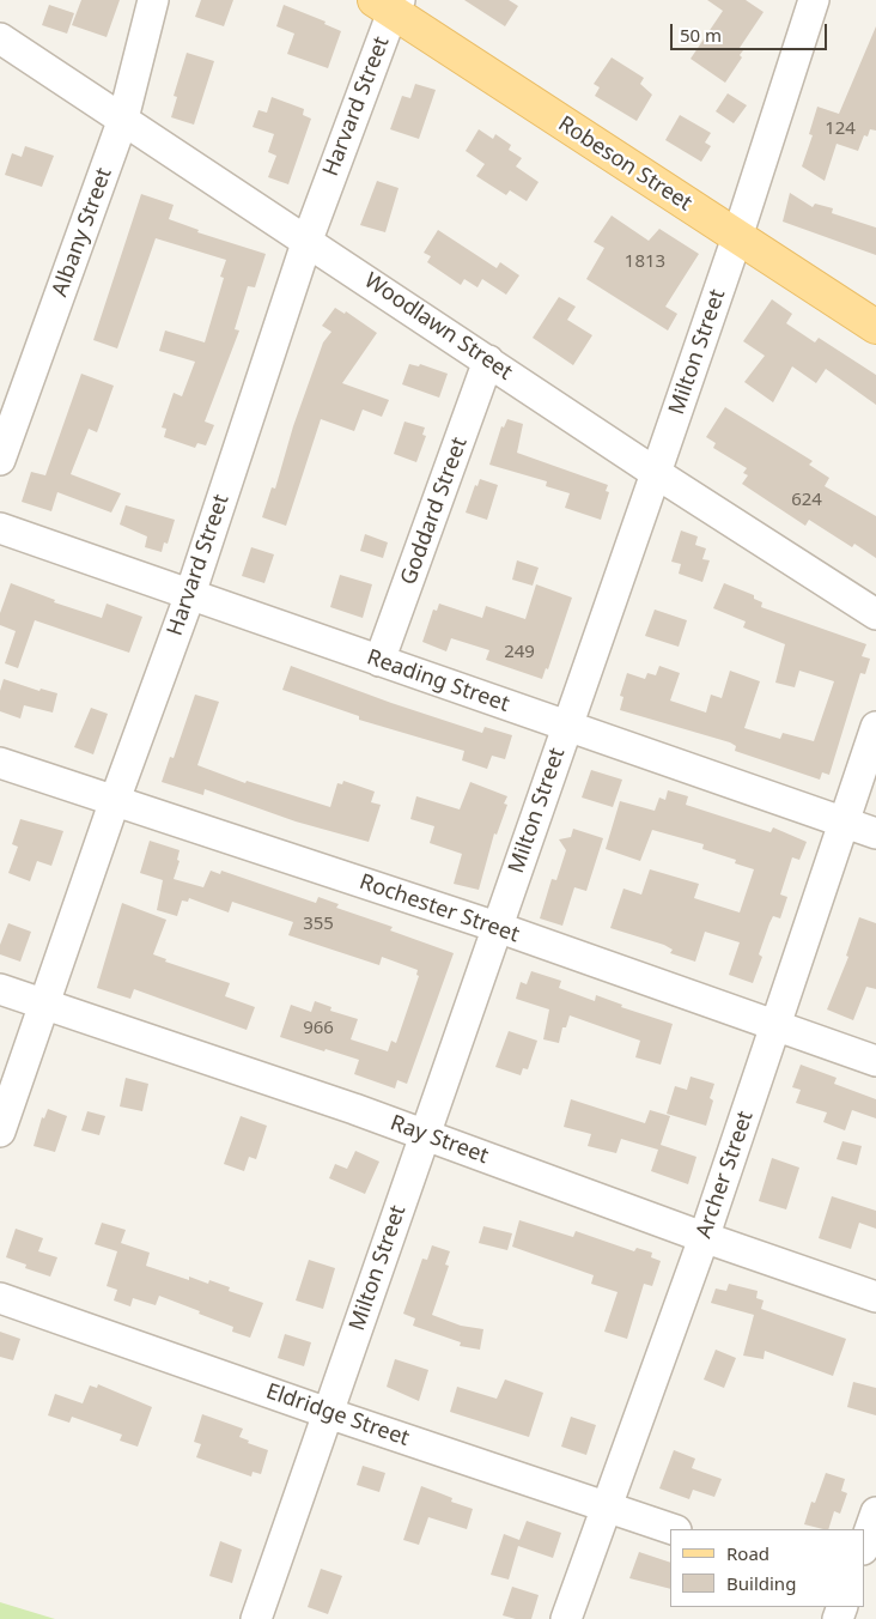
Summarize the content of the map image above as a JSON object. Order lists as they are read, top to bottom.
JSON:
{
  "streets": {
    "main road": ["Robeson Street"],
    "street": [
      "Harvard Street",
      "Albany Street",
      "Woodlawn Street",
      "Milton Street",
      "Goddard Street",
      "Reading Street",
      "Rochester Street",
      "Ray Street",
      "Archer Street",
      "Eldridge Street"
    ]
  },
  "crossings": [
    ["Harvard Street", "Robeson Street"],
    ["Harvard Street", "Woodlawn Street"],
    ["Harvard Street", "Reading Street"],
    ["Harvard Street", "Rochester Street"],
    ["Harvard Street", "Ray Street"],
    ["Robeson Street", "Milton Street"],
    ["Albany Street", "Woodlawn Street"],
    ["Woodlawn Street", "Milton Street"],
    ["Woodlawn Street", "Goddard Street"],
    ["Milton Street", "Reading Street"],
    ["Milton Street", "Rochester Street"],
    ["Milton Street", "Ray Street"],
    ["Milton Street", "Eldridge Street"],
    ["Goddard Street", "Reading Street"],
    ["Reading Street", "Archer Street"],
    ["Rochester Street", "Archer Street"],
    ["Ray Street", "Archer Street"],
    ["Archer Street", "Eldridge Street"]
  ],
  "house_numbers": [
    "124",
    "1813",
    "624",
    "249",
    "355",
    "966"
  ],
  "legend": ["Road", "Building"],
  "scale_bar": "50 m"
}
